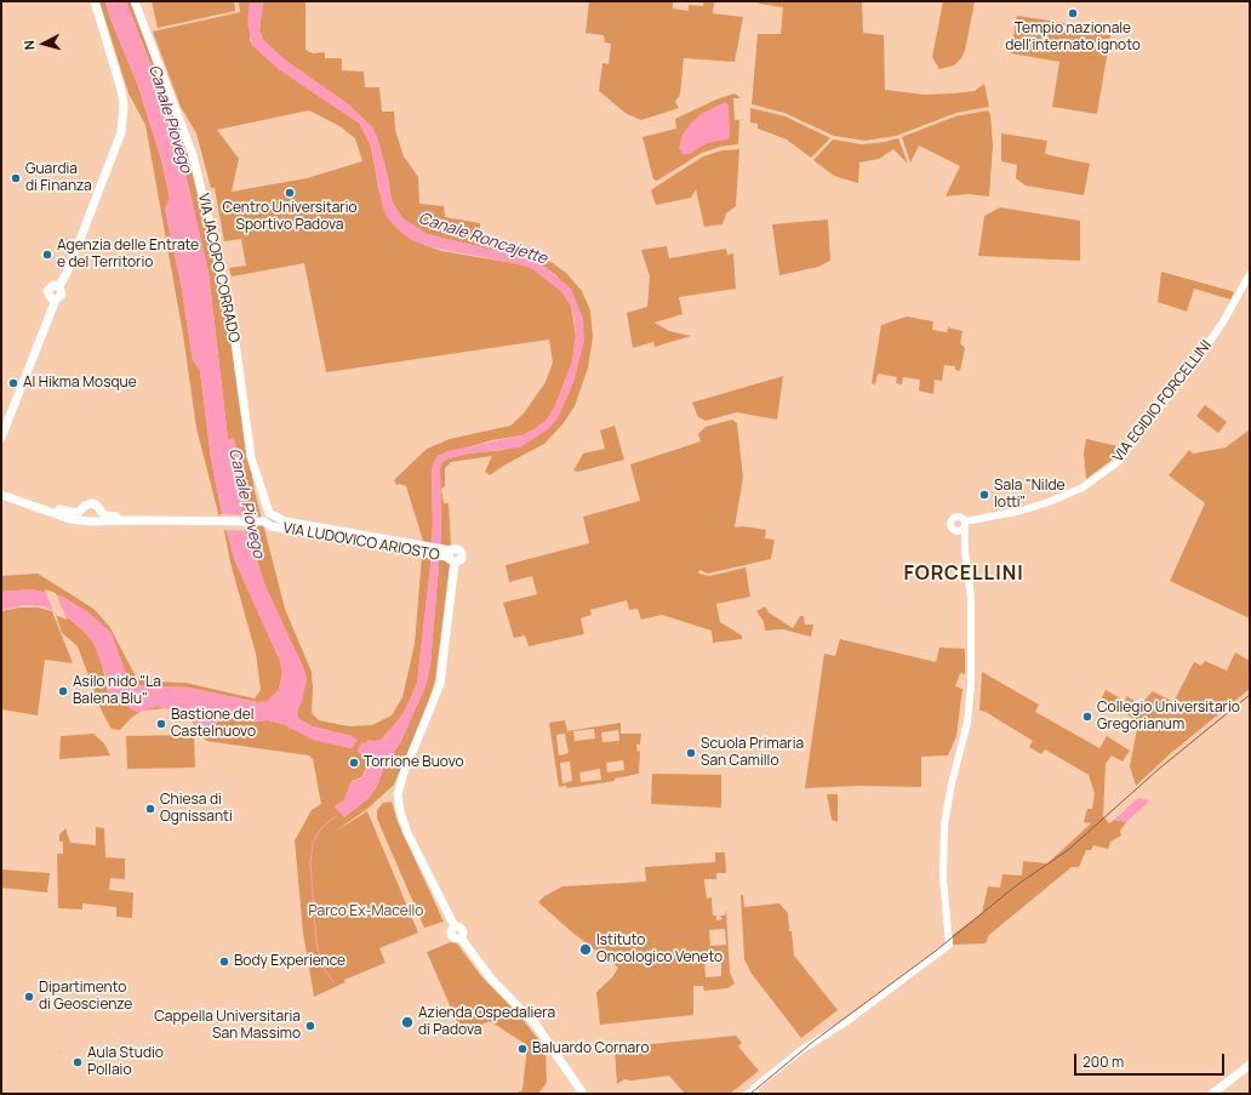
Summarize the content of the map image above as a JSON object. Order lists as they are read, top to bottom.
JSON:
{
  "streets": {
    "main road": ["VIA JACOPO CORRADO", "VIA LUDOVICO ARIOSTO"],
    "street": ["VIA EGIDIO FORCELLINI"]
  },
  "crossings": [
    ["VIA JACOPO CORRADO", "VIA LUDOVICO ARIOSTO"]
  ],
  "districts": ["FORCELLINI"],
  "water": ["Canale Piovego", "Canale Roncajette"],
  "parks": ["Parco Ex-Macello"],
  "places": [
    "Tempio nazionale dell'internato ignoto",
    "Guardia di Finanza",
    "Centro Universitario Sportivo Padova",
    "Agenzia delle Entrate e del Territorio",
    "Al Hikma Mosque",
    "Sala \"Nilde Iotti\"",
    "Asilo nido \"La Balena Blu\"",
    "Collegio Universitario Gregorianum",
    "Bastione del Castelnuovo",
    "Scuola Primaria San Camillo",
    "Torrione Buovo",
    "Chiesa di Ognissanti",
    "Istituto Oncologico Veneto",
    "Body Experience",
    "Dipartimento di Geoscienze",
    "Azienda Ospedaliera di Padova",
    "Cappella Universitaria San Massimo",
    "Baluardo Cornaro",
    "Aula Studio Pollaio"
  ],
  "scale_bar": "200 m",
  "north": "left"
}
